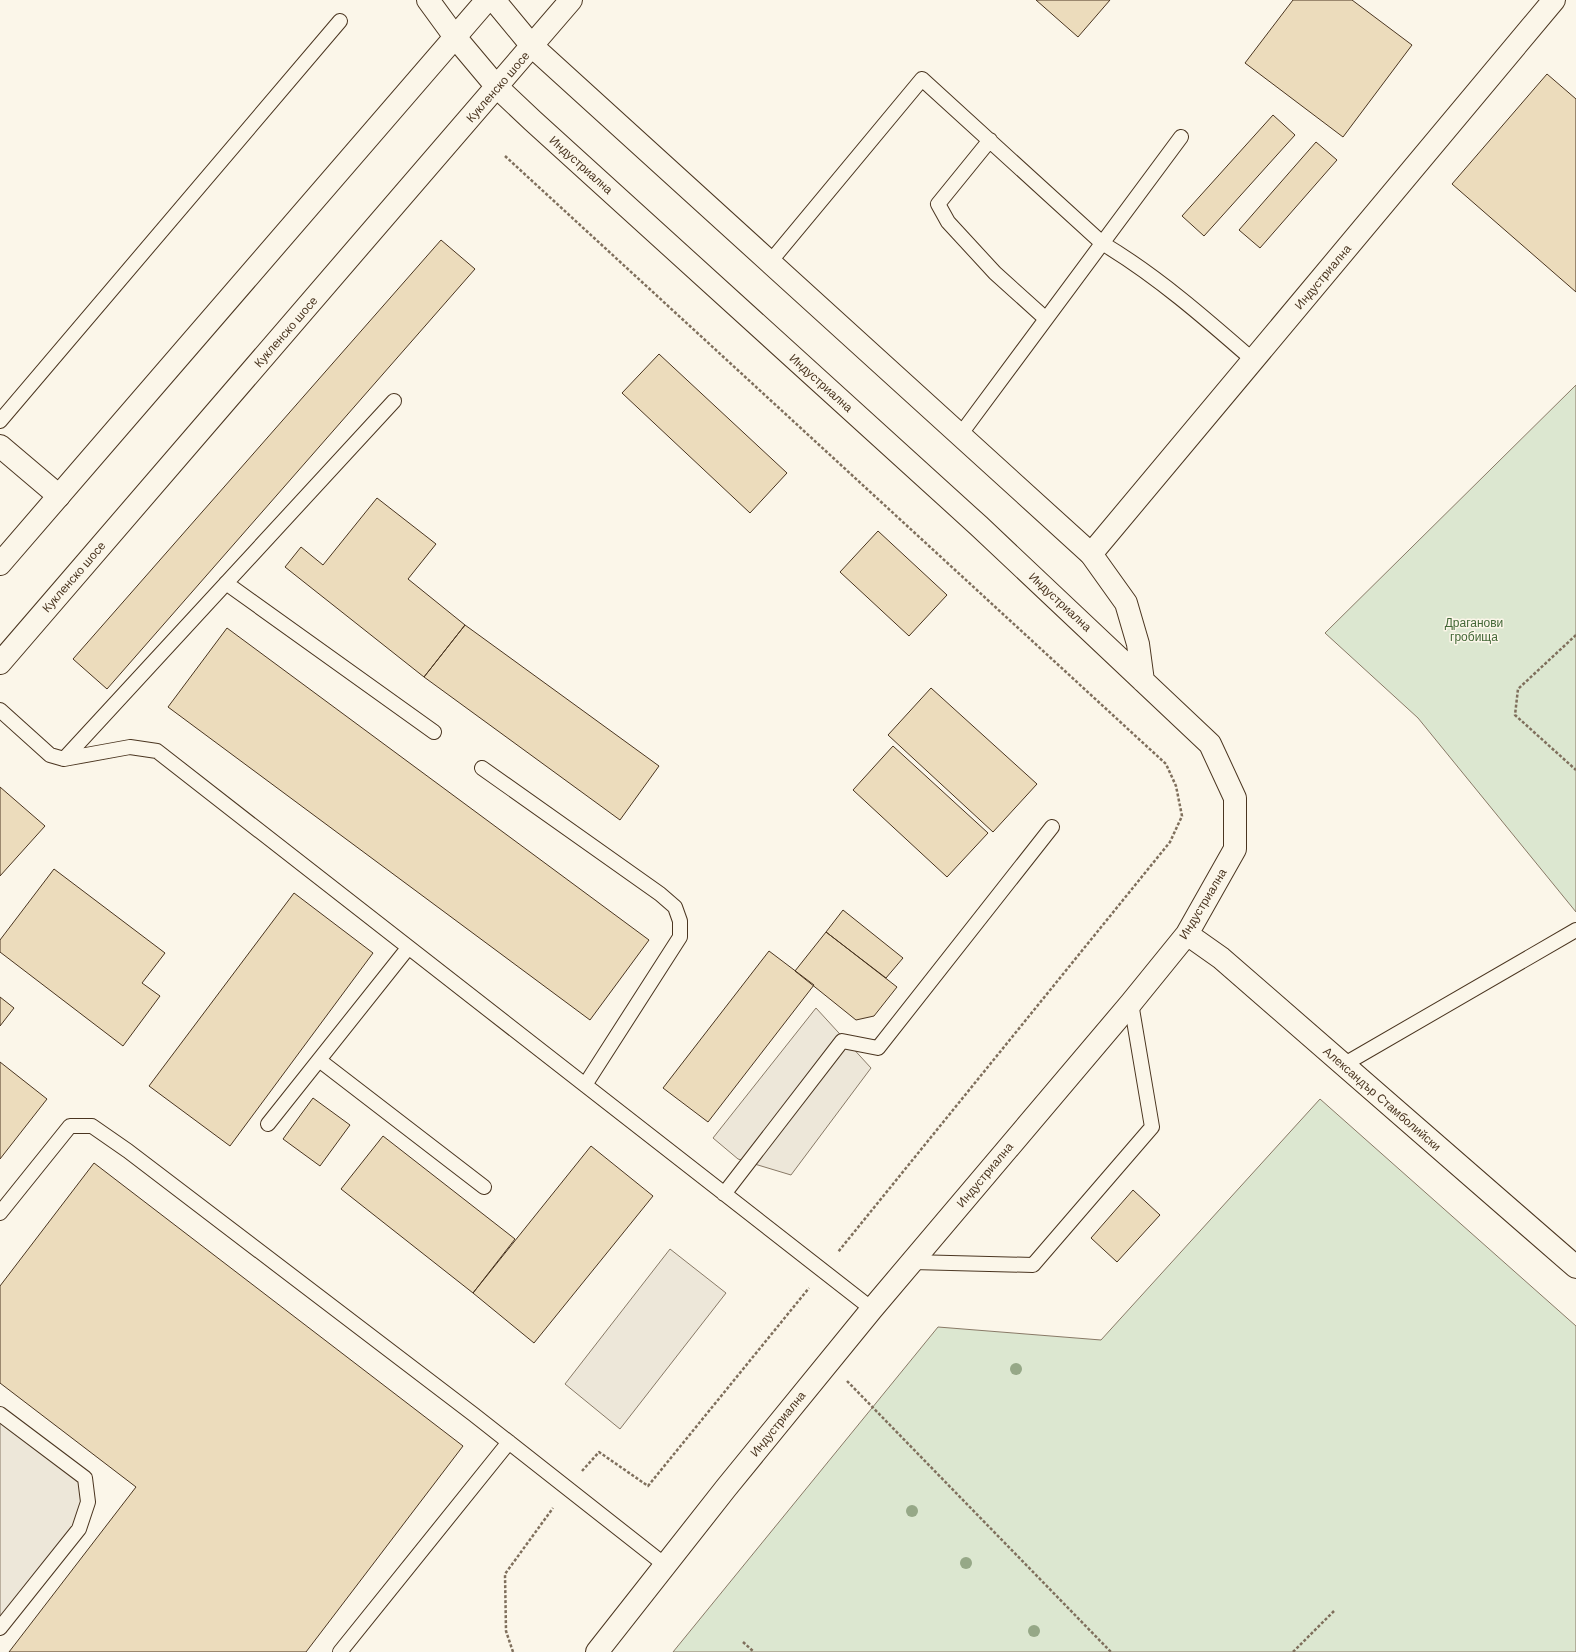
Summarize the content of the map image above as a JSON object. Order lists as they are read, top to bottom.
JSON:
{
  "streets": {
    "street": ["Кукленско шосе", "Индустриална", "Александър Стамболийски"]
  },
  "crossings": [
    ["Кукленско шосе", "Индустриална"],
    ["Индустриална", "Александър Стамболийски"]
  ],
  "parks": ["Драганови гробища"]
}
